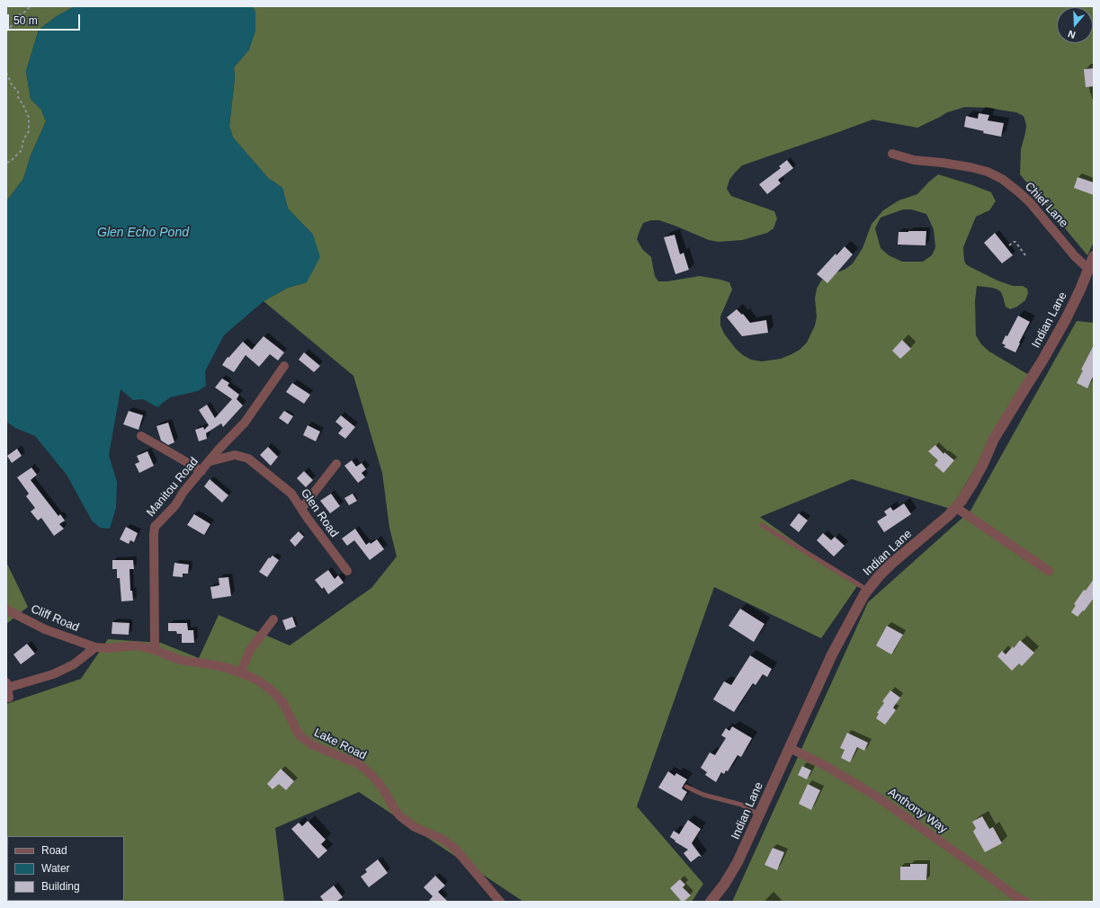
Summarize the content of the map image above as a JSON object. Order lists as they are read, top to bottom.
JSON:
{
  "streets": {
    "street": [
      "Chief Lane",
      "Indian Lane",
      "Manitou Road",
      "Glen Road",
      "Cliff Road",
      "Lake Road",
      "Anthony Way"
    ]
  },
  "crossings": [
    ["Chief Lane", "Indian Lane"],
    ["Indian Lane", "Anthony Way"],
    ["Manitou Road", "Glen Road"],
    ["Manitou Road", "Lake Road"],
    ["Cliff Road", "Lake Road"]
  ],
  "water": ["Glen Echo Pond"],
  "legend": ["Road", "Water", "Building"],
  "scale_bar": "50 m",
  "north": "bottom"
}
